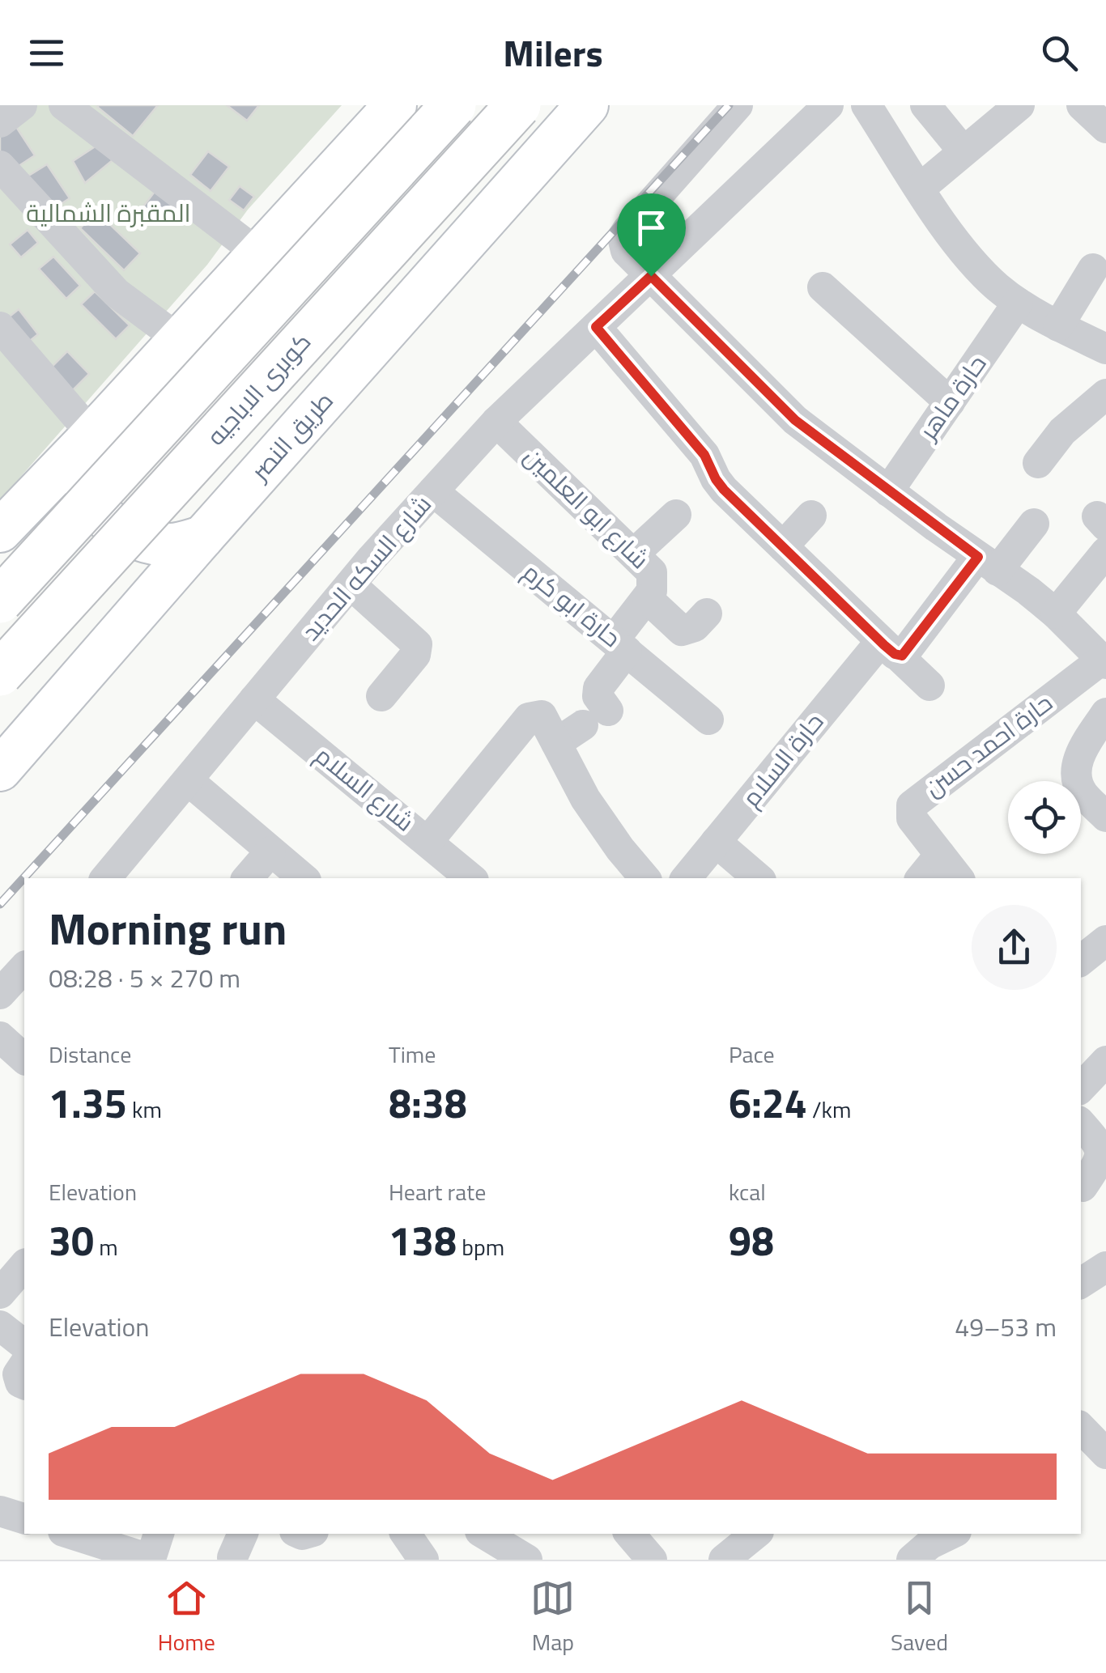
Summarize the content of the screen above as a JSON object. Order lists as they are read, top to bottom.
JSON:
{
  "streets": {
    "highway": ["كوبرى الاباجيه"],
    "street": [
      "حارة ماهر",
      "طريق النصر",
      "شارع ابو العلمين",
      "شارع السكه الحديد",
      "حارة ابو كرم",
      "حارة احمد حسن",
      "حارة السلام",
      "شارع السلام"
    ]
  },
  "crossings": [
    ["شارع ابو العلمين", "شارع السكه الحديد"],
    ["شارع ابو العلمين", "حارة ابو كرم"],
    ["شارع السكه الحديد", "حارة ابو كرم"],
    ["شارع السكه الحديد", "شارع السلام"]
  ],
  "parks": ["المقبرة الشمالية"],
  "page": {
    "header": "Milers",
    "heading": ["Morning run", "08:28 · 5 × 270 m"],
    "stats": [
      ["Distance", "1.35 km"],
      ["Time", "8:38"],
      ["Pace", "6:24 /km"],
      ["Elevation", "30 m"],
      ["Heart rate", "138 bpm"],
      ["kcal", "98"]
    ],
    "chart": ["Elevation", "49–53 m"],
    "tabs": ["Home", "Map", "Saved"]
  }
}
